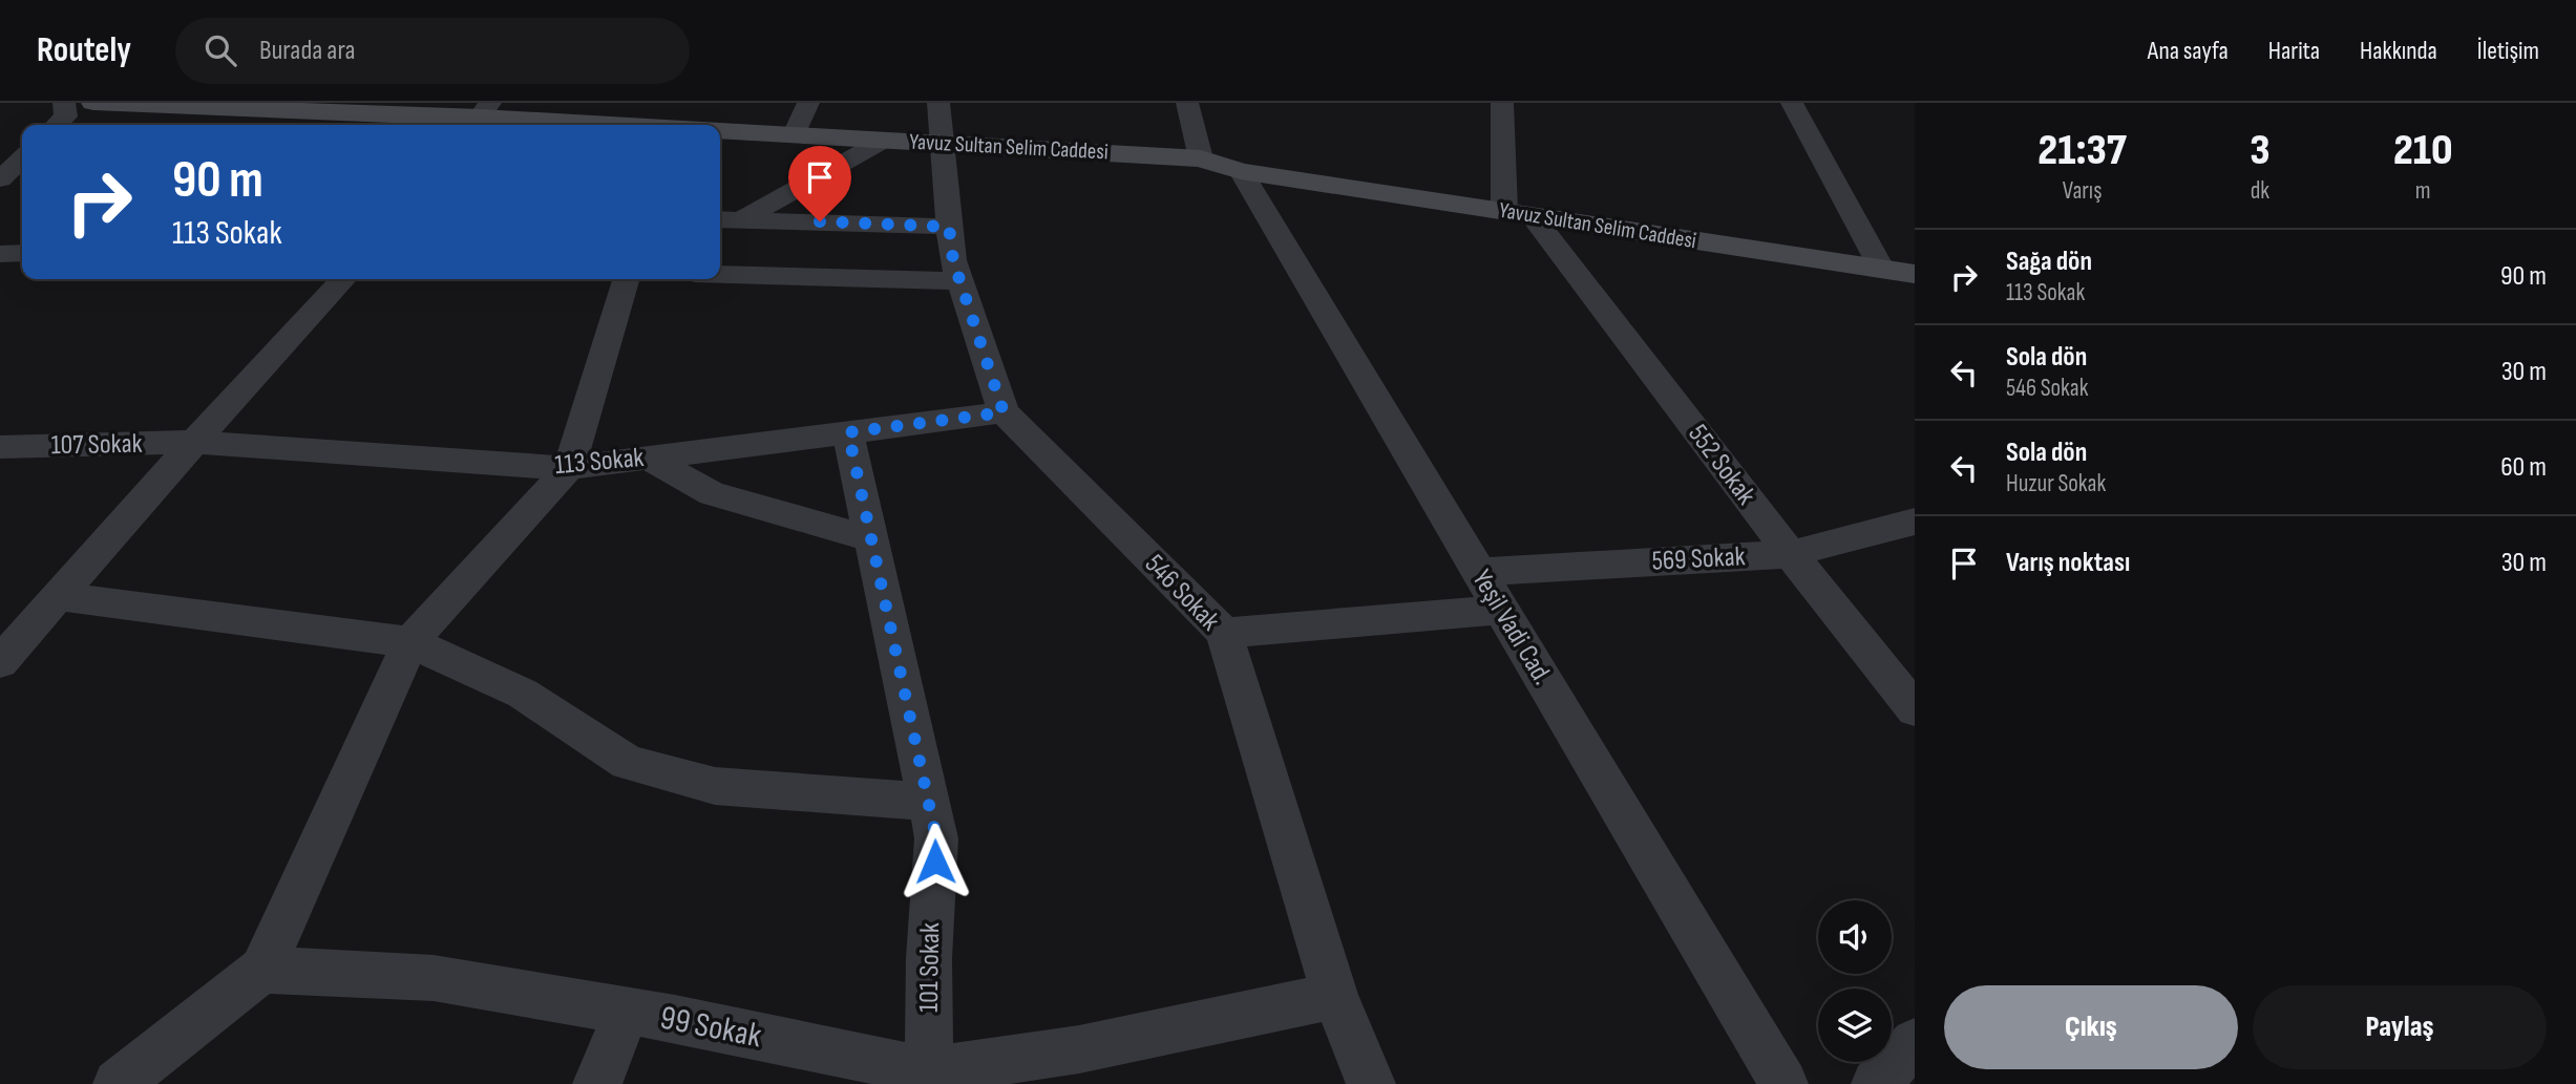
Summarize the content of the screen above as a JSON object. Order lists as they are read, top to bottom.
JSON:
{
  "streets": {
    "street": [
      "Yavuz Sultan Selim Caddesi",
      "107 Sokak",
      "113 Sokak",
      "552 Sokak",
      "569 Sokak",
      "546 Sokak",
      "Yeşil Vadi Cad.",
      "101 Sokak",
      "99 Sokak"
    ]
  },
  "crossings": [
    ["Yavuz Sultan Selim Caddesi", "552 Sokak"],
    ["Yavuz Sultan Selim Caddesi", "546 Sokak"],
    ["Yavuz Sultan Selim Caddesi", "Yeşil Vadi Cad."],
    ["107 Sokak", "113 Sokak"],
    ["113 Sokak", "546 Sokak"],
    ["113 Sokak", "101 Sokak"],
    ["552 Sokak", "569 Sokak"],
    ["569 Sokak", "Yeşil Vadi Cad."],
    ["546 Sokak", "99 Sokak"],
    ["101 Sokak", "99 Sokak"]
  ],
  "page": {
    "header": "Routely",
    "search": "Burada ara",
    "nav": [
      "Ana sayfa",
      "Harita",
      "Hakkında",
      "İletişim"
    ],
    "eta": [
      "21:37",
      "Varış",
      "3",
      "dk",
      "210",
      "m"
    ],
    "turn": ["90 m", "113 Sokak"],
    "list": [
      {
        "name": "Sağa dön",
        "note": "113 Sokak",
        "value": "90 m"
      },
      {
        "name": "Sola dön",
        "note": "546 Sokak",
        "value": "30 m"
      },
      {
        "name": "Sola dön",
        "note": "Huzur Sokak",
        "value": "60 m"
      },
      {
        "name": "Varış noktası",
        "value": "30 m"
      }
    ],
    "buttons": ["Çıkış", "Paylaş"]
  }
}
